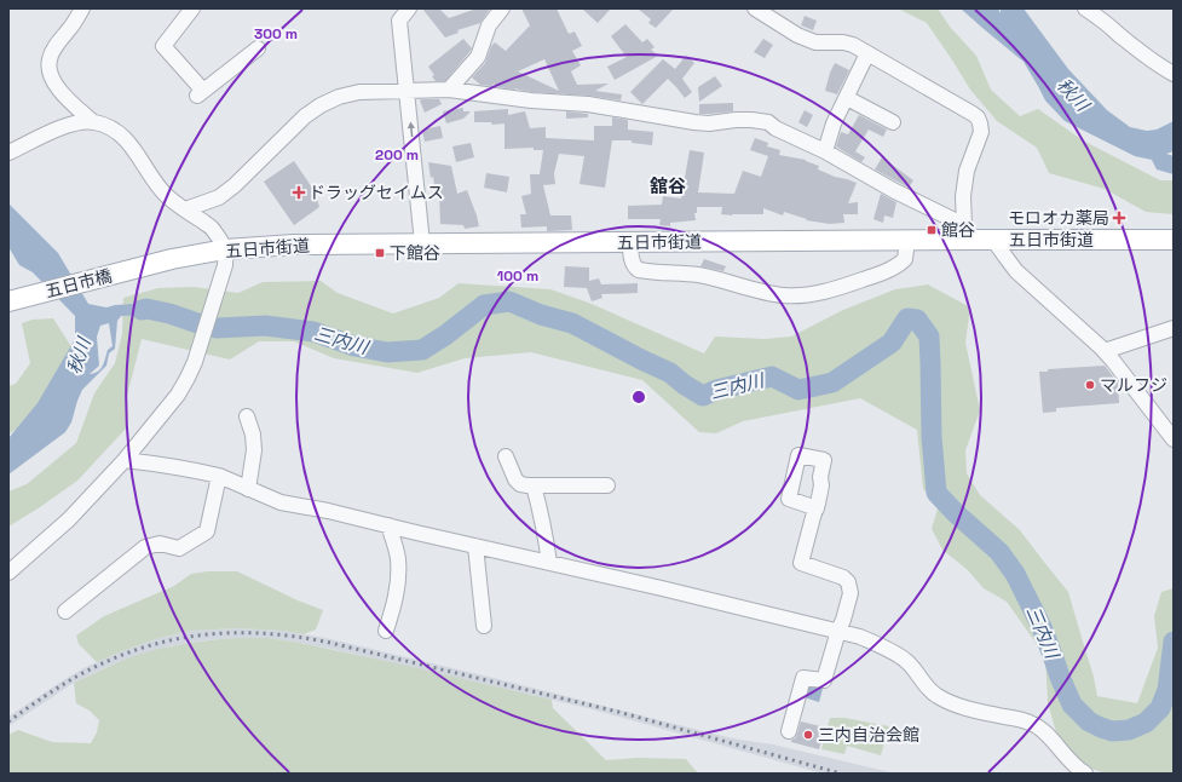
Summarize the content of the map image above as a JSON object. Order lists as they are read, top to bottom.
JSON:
{
  "streets": {
    "main road": ["五日市街道", "五日市橋"]
  },
  "crossings": [
    ["五日市街道", "五日市橋"]
  ],
  "districts": ["舘谷"],
  "water": ["秋川", "三内川"],
  "places": {
    "health": ["ドラッグセイムス", "モロオカ薬局"],
    "transit": ["館谷", "下館谷"],
    "other": ["マルフジ", "三内自治会館"]
  },
  "rings": ["300 m", "200 m", "100 m"]
}
